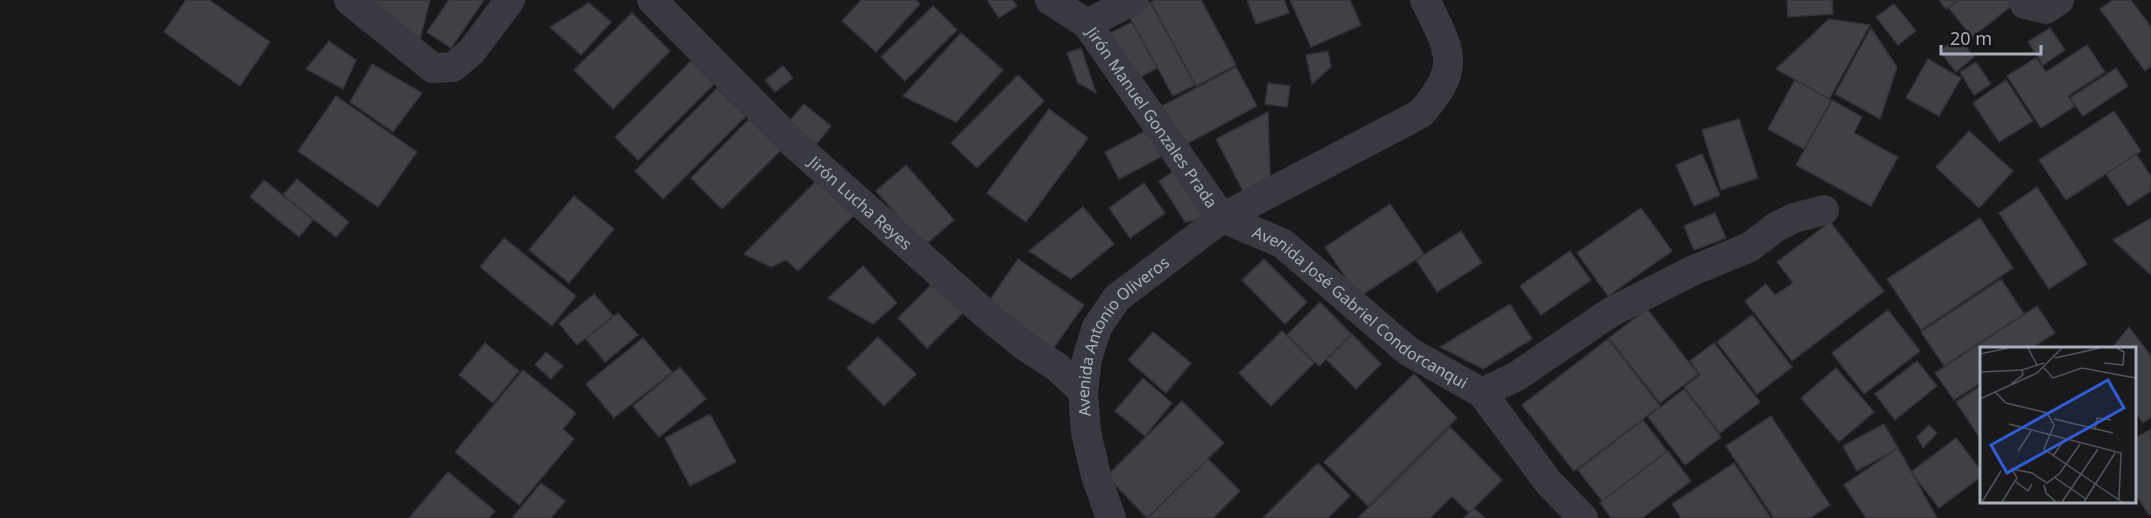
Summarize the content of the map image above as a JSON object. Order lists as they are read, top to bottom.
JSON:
{
  "streets": {
    "street": [
      "Jirón Manuel Gonzales Prada",
      "Jirón Lucha Reyes",
      "Avenida José Gabriel Condorcanqui",
      "Avenida Antonio Oliveros"
    ]
  },
  "crossings": [
    ["Jirón Manuel Gonzales Prada", "Avenida José Gabriel Condorcanqui"],
    ["Jirón Manuel Gonzales Prada", "Avenida Antonio Oliveros"],
    ["Jirón Lucha Reyes", "Avenida Antonio Oliveros"],
    ["Avenida José Gabriel Condorcanqui", "Avenida Antonio Oliveros"]
  ],
  "scale_bar": "20 m"
}
